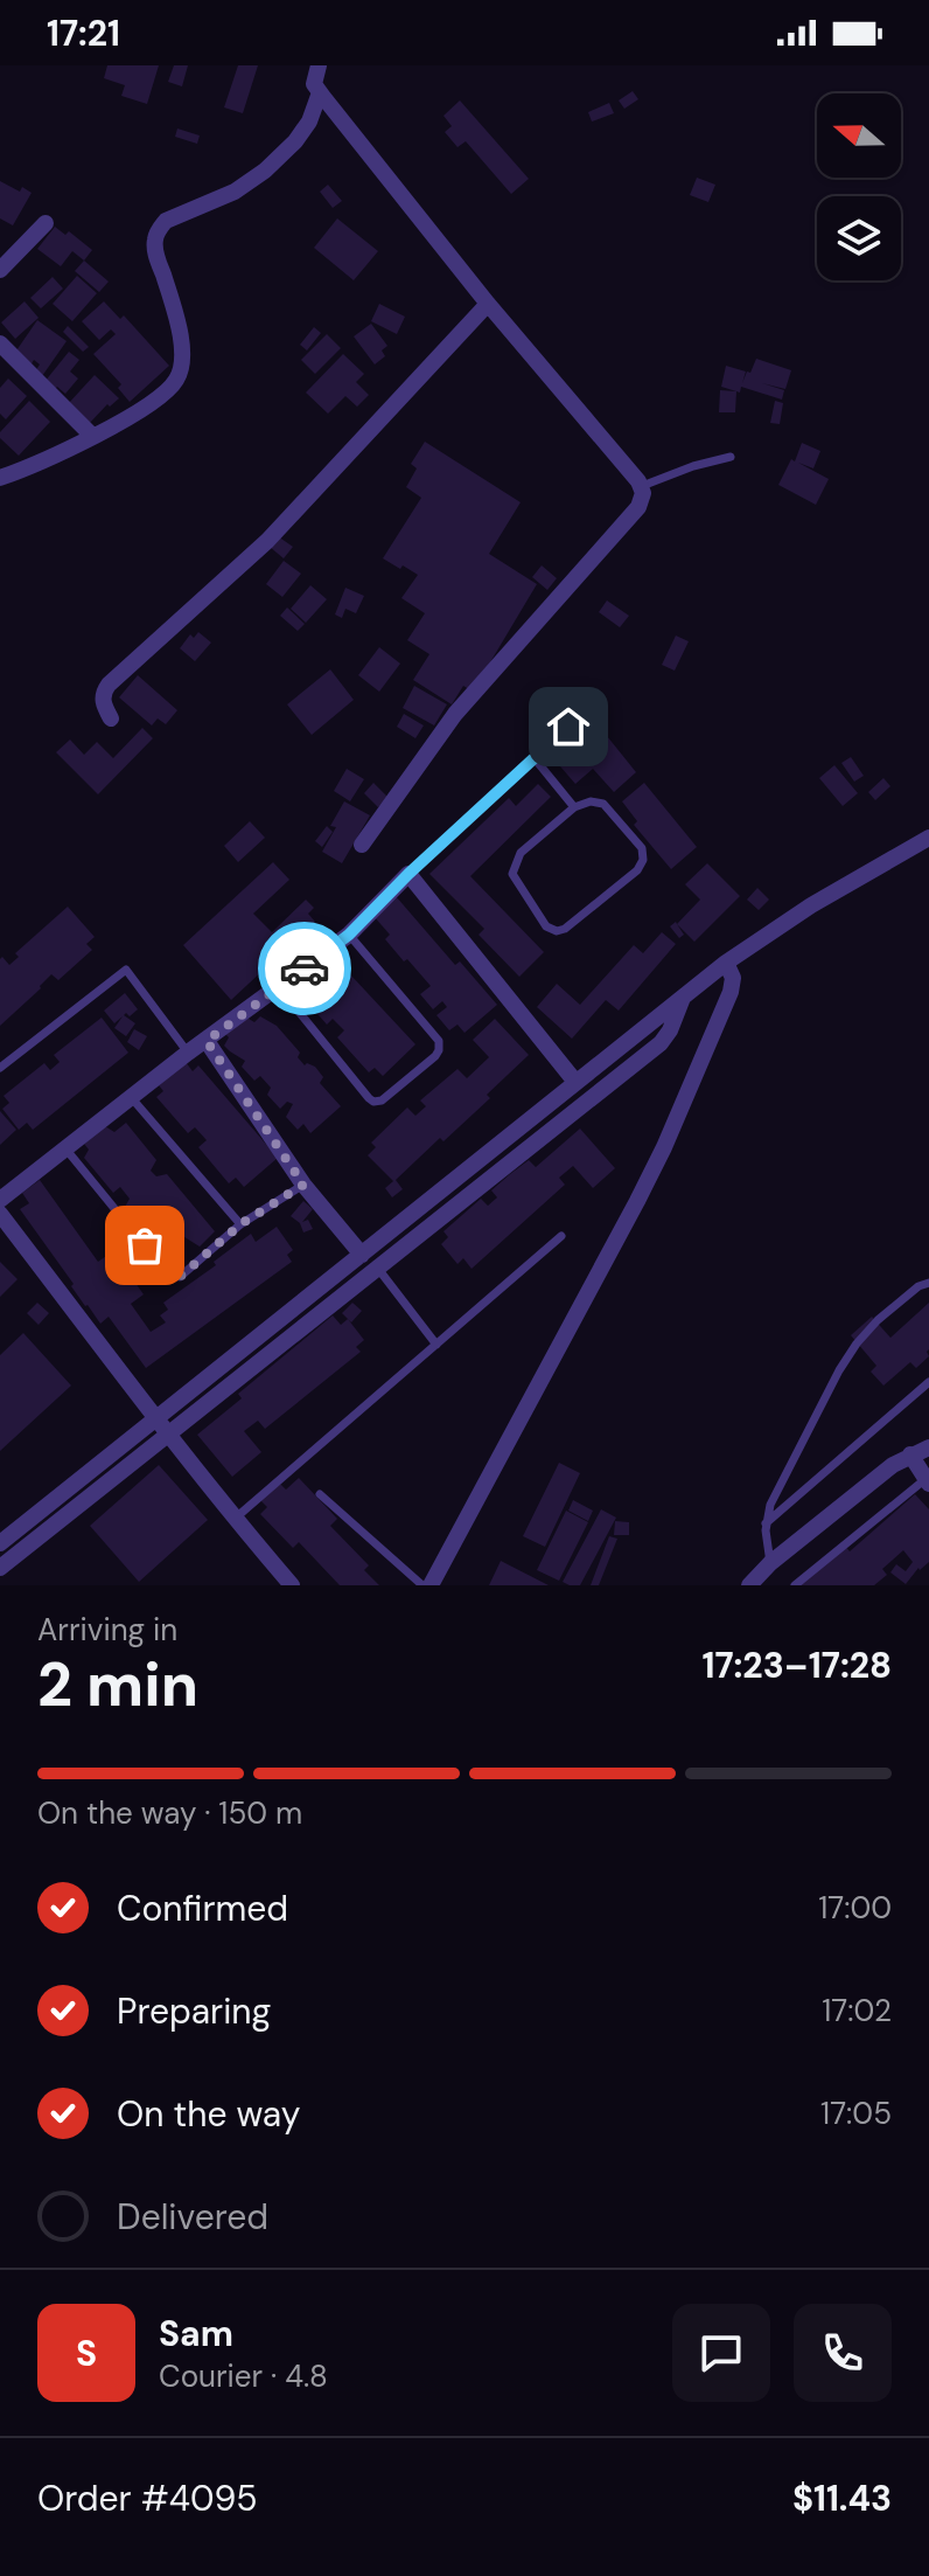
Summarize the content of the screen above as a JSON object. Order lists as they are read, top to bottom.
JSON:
{
  "north": "left",
  "page": {
    "status": "17:21",
    "heading": ["2 min", "Arriving in", "17:23–17:28"],
    "panel": [
      "Sam",
      "Courier · 4.8",
      "Order #4095",
      "$11.43"
    ],
    "bar": "On the way · 150 m",
    "list": [
      ["Confirmed", "17:00"],
      ["Preparing", "17:02"],
      ["On the way", "17:05"],
      "Delivered"
    ],
    "round": "S"
  }
}
